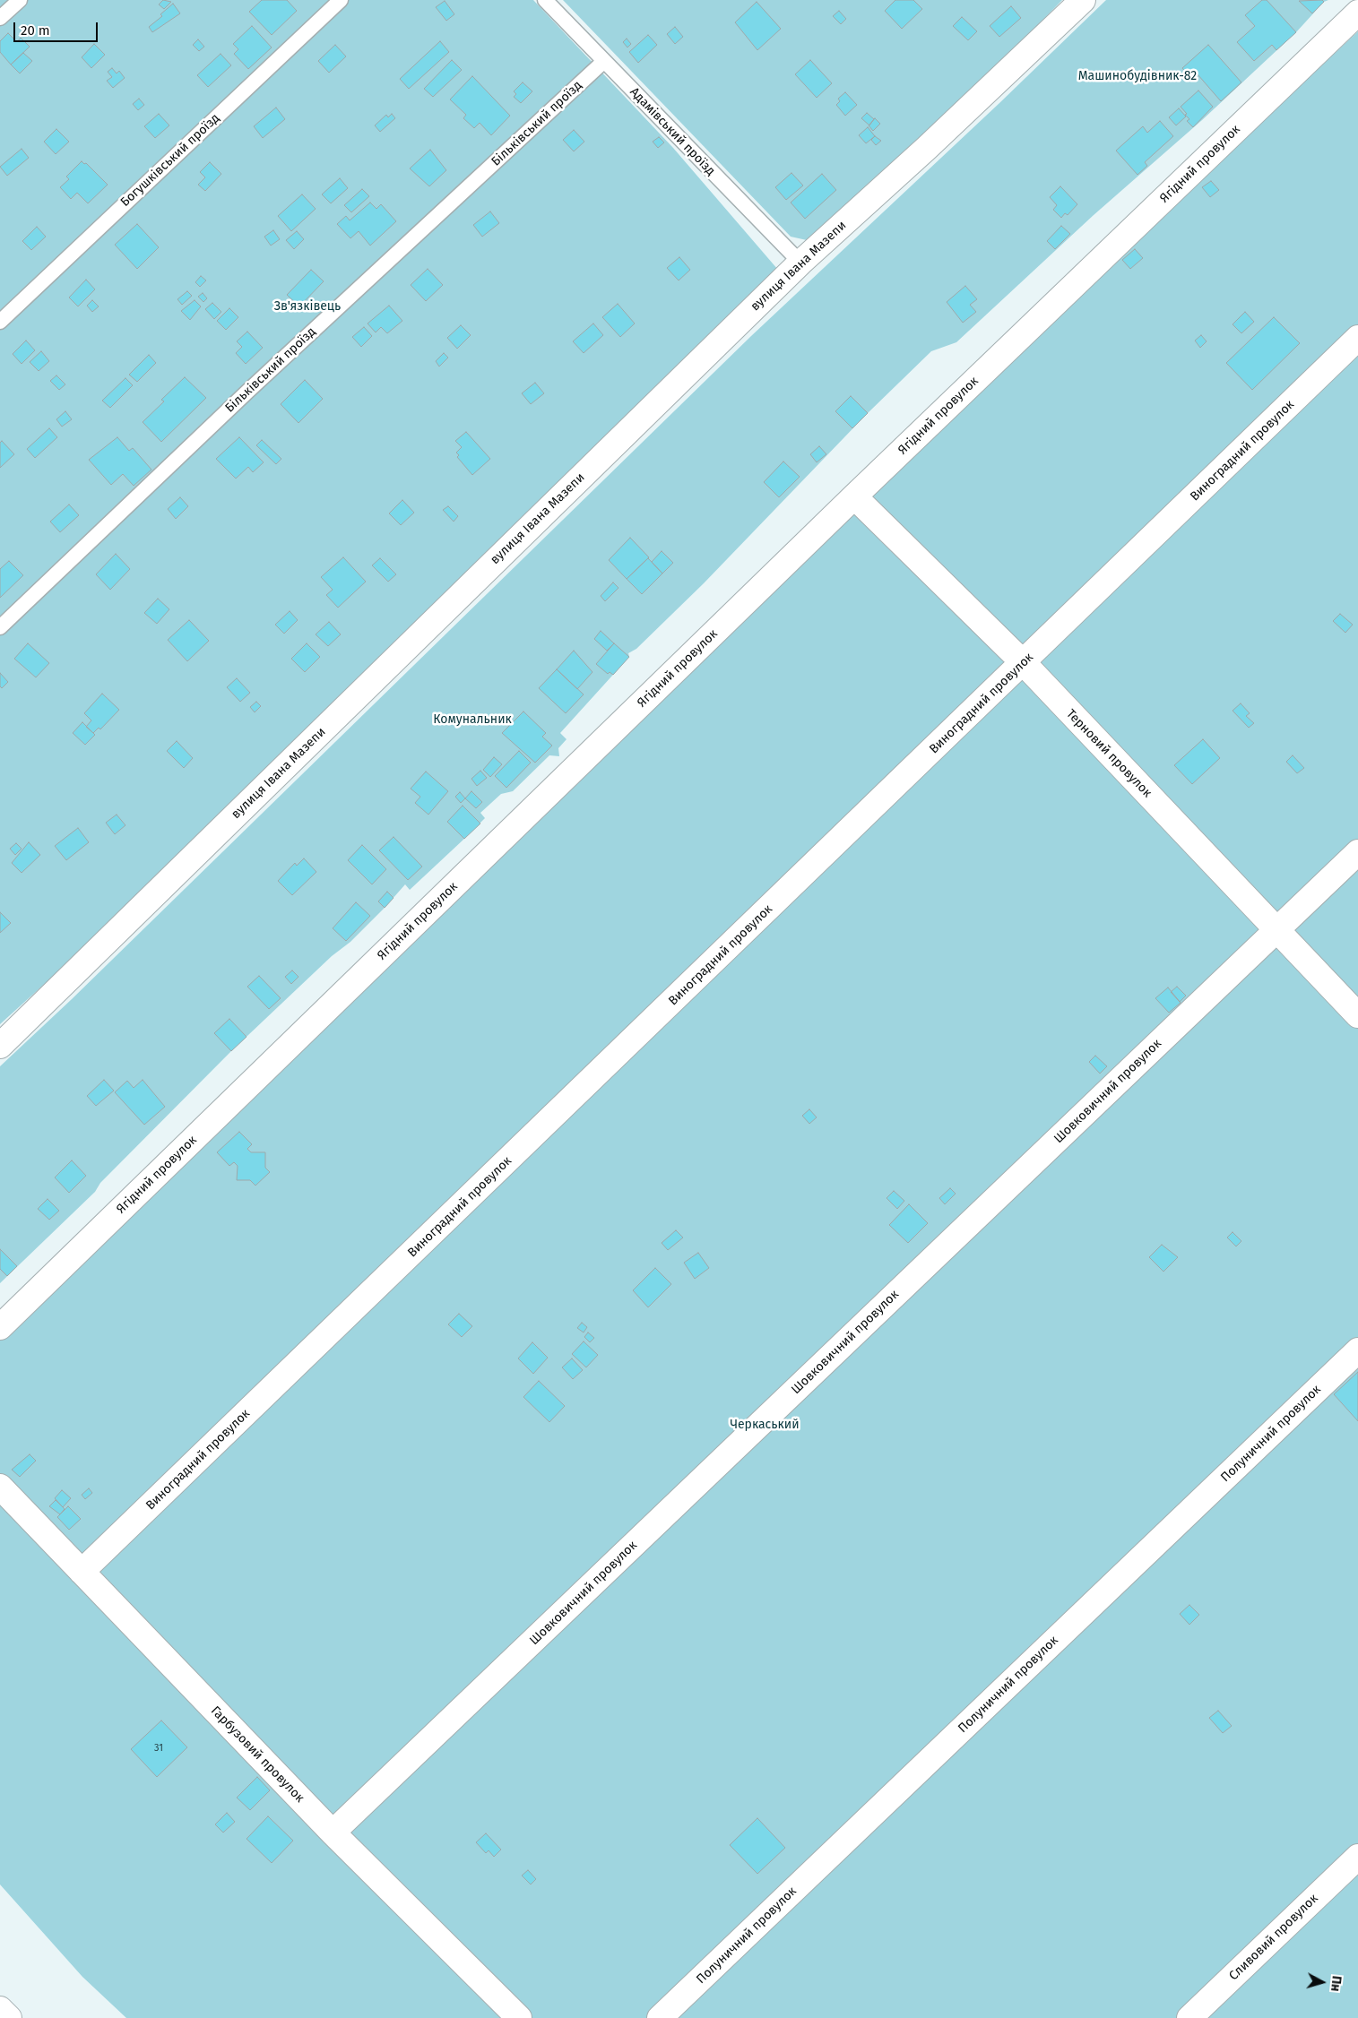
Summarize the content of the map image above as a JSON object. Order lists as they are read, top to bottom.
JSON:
{
  "streets": {
    "street": [
      "Ягідний провулок",
      "вулиця Івана Мазепи",
      "Виноградний провулок",
      "Терновий провулок",
      "Шовковичний провулок",
      "Полуничний провулок",
      "Гарбузовий провулок",
      "Сливовий провулок"
    ],
    "lane": ["Більківський проїзд", "Адамівський проїзд", "Богушківський проїзд"]
  },
  "crossings": [
    ["Більківський проїзд", "Адамівський проїзд"],
    ["Адамівський проїзд", "вулиця Івана Мазепи"],
    ["Ягідний провулок", "Терновий провулок"],
    ["Виноградний провулок", "Терновий провулок"],
    ["Виноградний провулок", "Гарбузовий провулок"],
    ["Терновий провулок", "Шовковичний провулок"],
    ["Шовковичний провулок", "Гарбузовий провулок"]
  ],
  "parks": [
    "Машинобудівник-82",
    "Зв'язківець",
    "Комунальник",
    "Черкаський"
  ],
  "house_numbers": ["31"],
  "scale_bar": "20 m",
  "north": "right"
}
